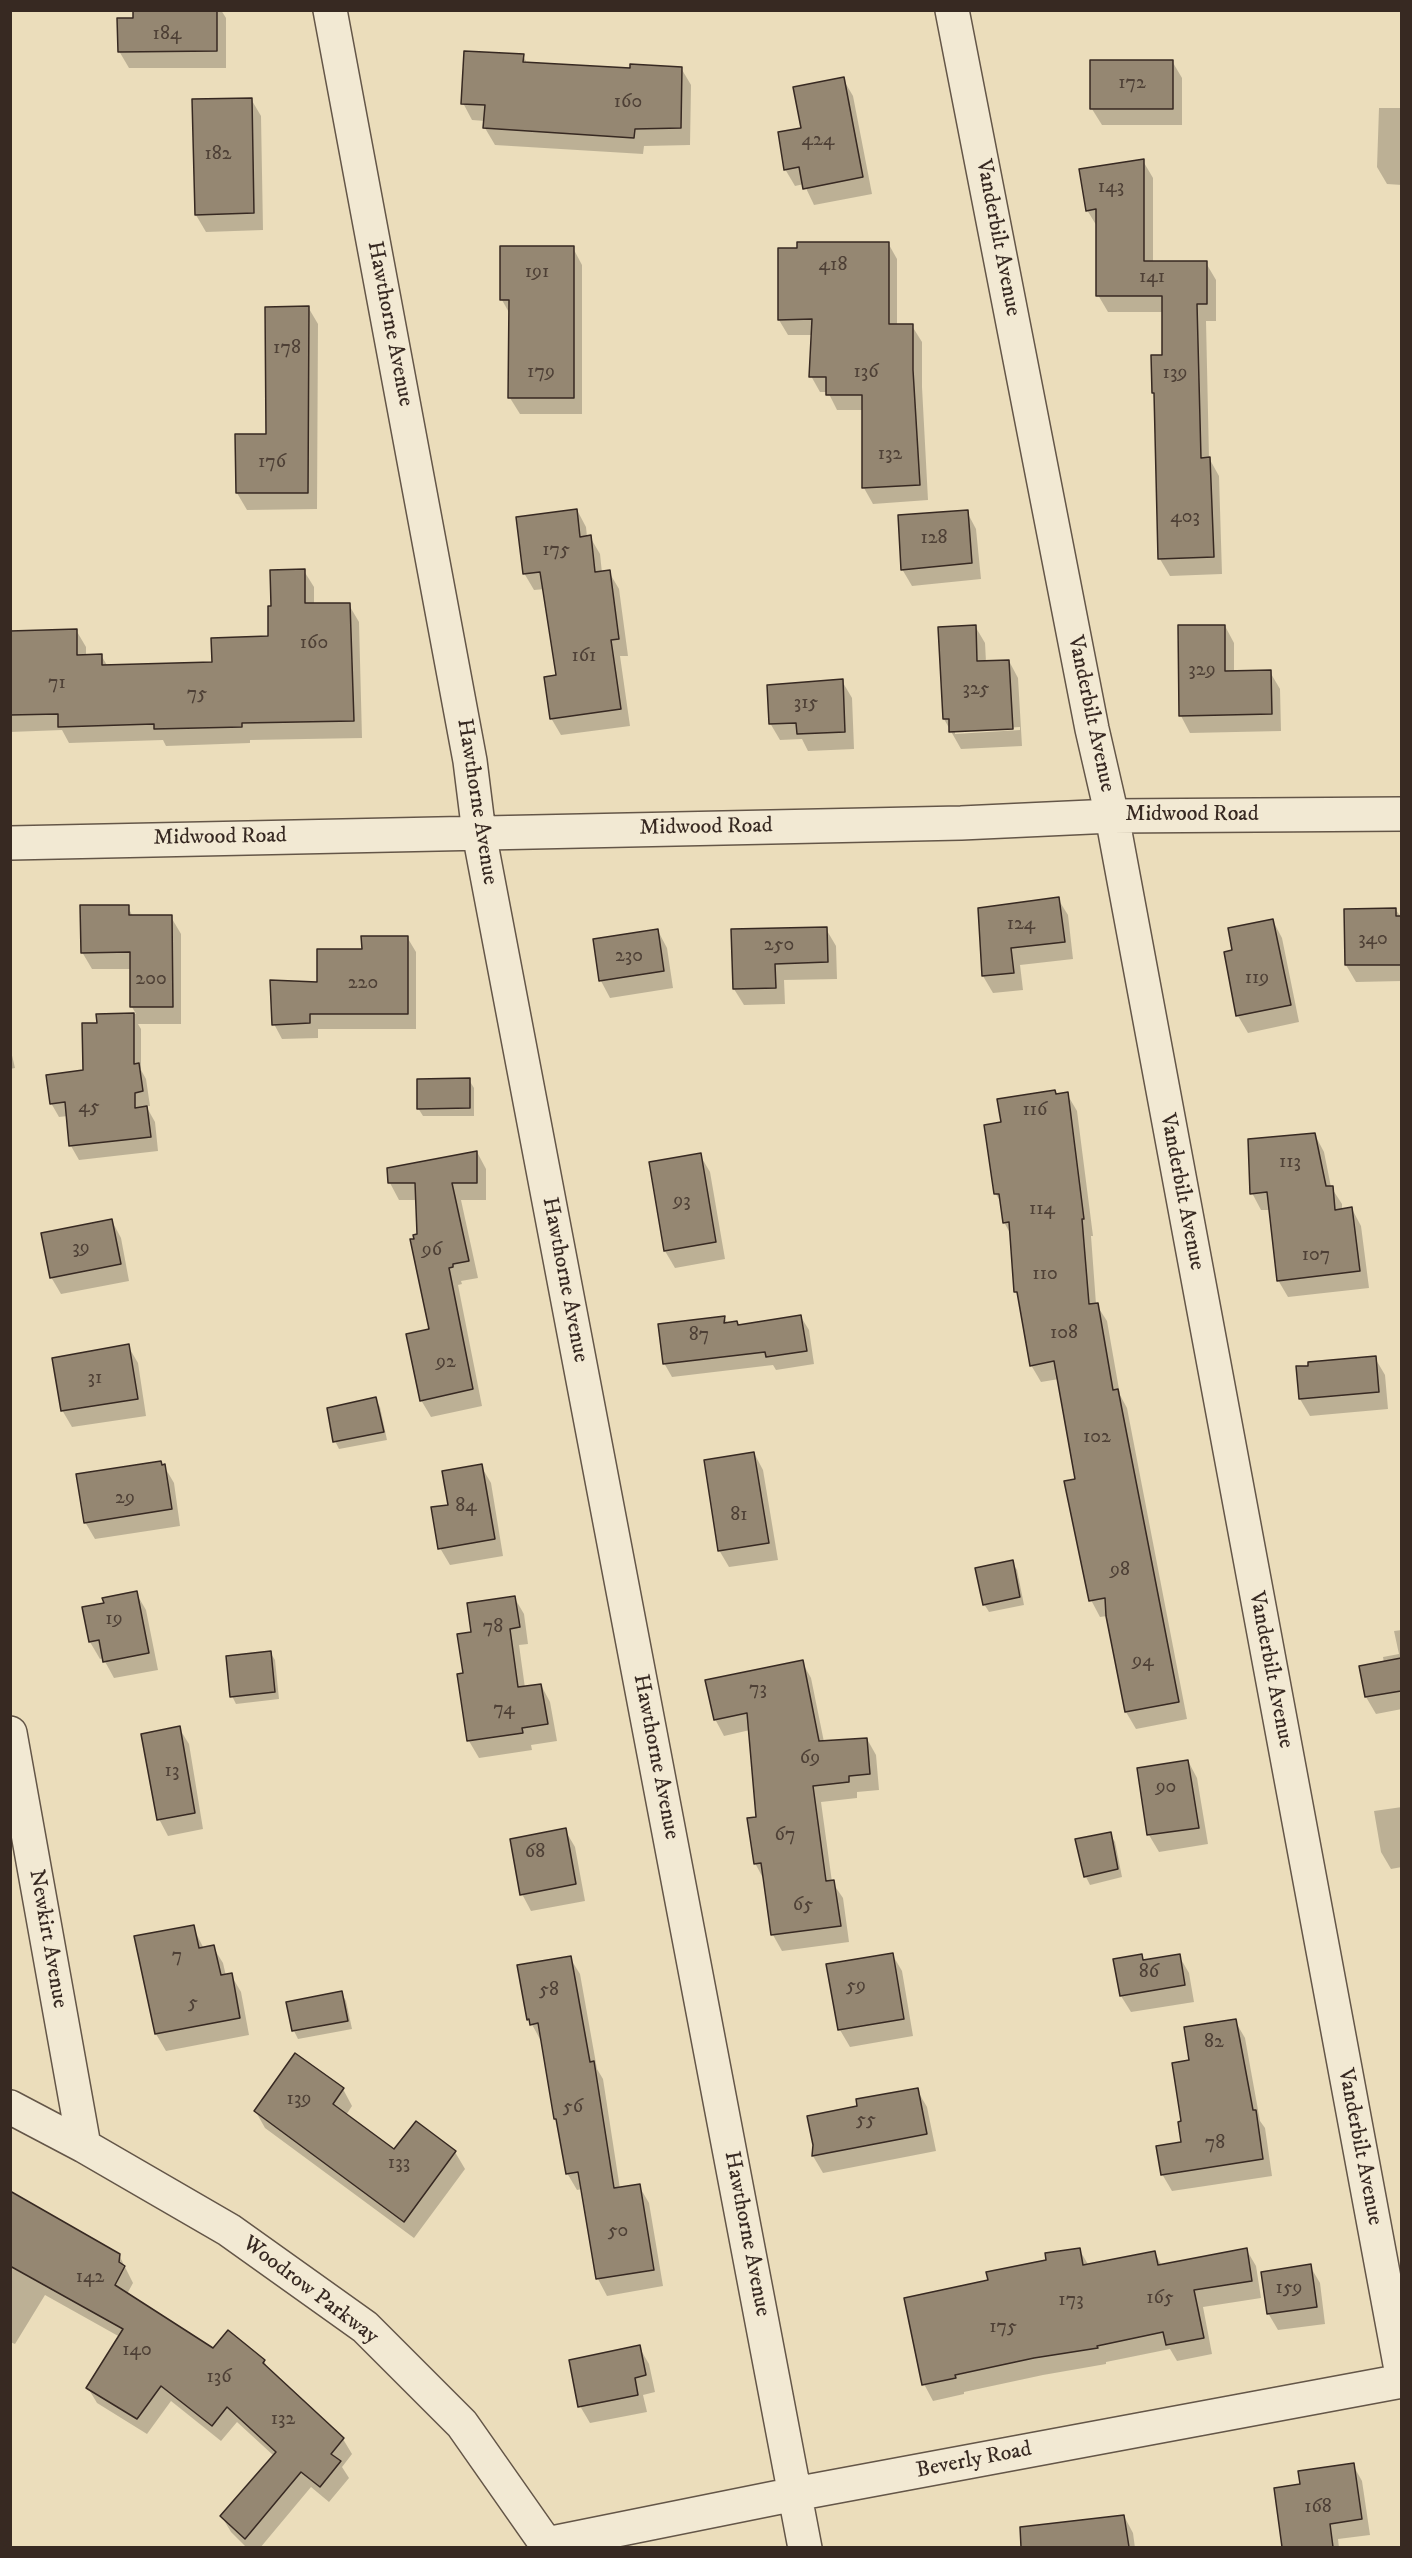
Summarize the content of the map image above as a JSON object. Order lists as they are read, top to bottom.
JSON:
{
  "streets": {
    "street": [
      "Vanderbilt Avenue",
      "Hawthorne Avenue",
      "Midwood Road",
      "Newkirt Avenue",
      "Woodrow Parkway",
      "Beverly Road"
    ]
  },
  "crossings": [
    ["Vanderbilt Avenue", "Midwood Road"],
    ["Hawthorne Avenue", "Midwood Road"],
    ["Hawthorne Avenue", "Beverly Road"],
    ["Newkirt Avenue", "Woodrow Parkway"],
    ["Woodrow Parkway", "Beverly Road"]
  ],
  "house_numbers": [
    "184",
    "172",
    "160",
    "424",
    "182",
    "143",
    "418",
    "191",
    "141",
    "178",
    "179",
    "136",
    "139",
    "132",
    "176",
    "403",
    "128",
    "175",
    "160",
    "161",
    "329",
    "71",
    "325",
    "75",
    "315",
    "124",
    "340",
    "250",
    "230",
    "119",
    "200",
    "220",
    "45",
    "116",
    "113",
    "93",
    "114",
    "39",
    "96",
    "107",
    "110",
    "108",
    "87",
    "92",
    "31",
    "102",
    "29",
    "84",
    "81",
    "98",
    "19",
    "78",
    "94",
    "73",
    "74",
    "69",
    "13",
    "90",
    "67",
    "68",
    "65",
    "7",
    "86",
    "59",
    "58",
    "5",
    "82",
    "139",
    "56",
    "55",
    "78",
    "133",
    "50",
    "142",
    "159",
    "165",
    "173",
    "175",
    "140",
    "136",
    "132",
    "168"
  ]
}
